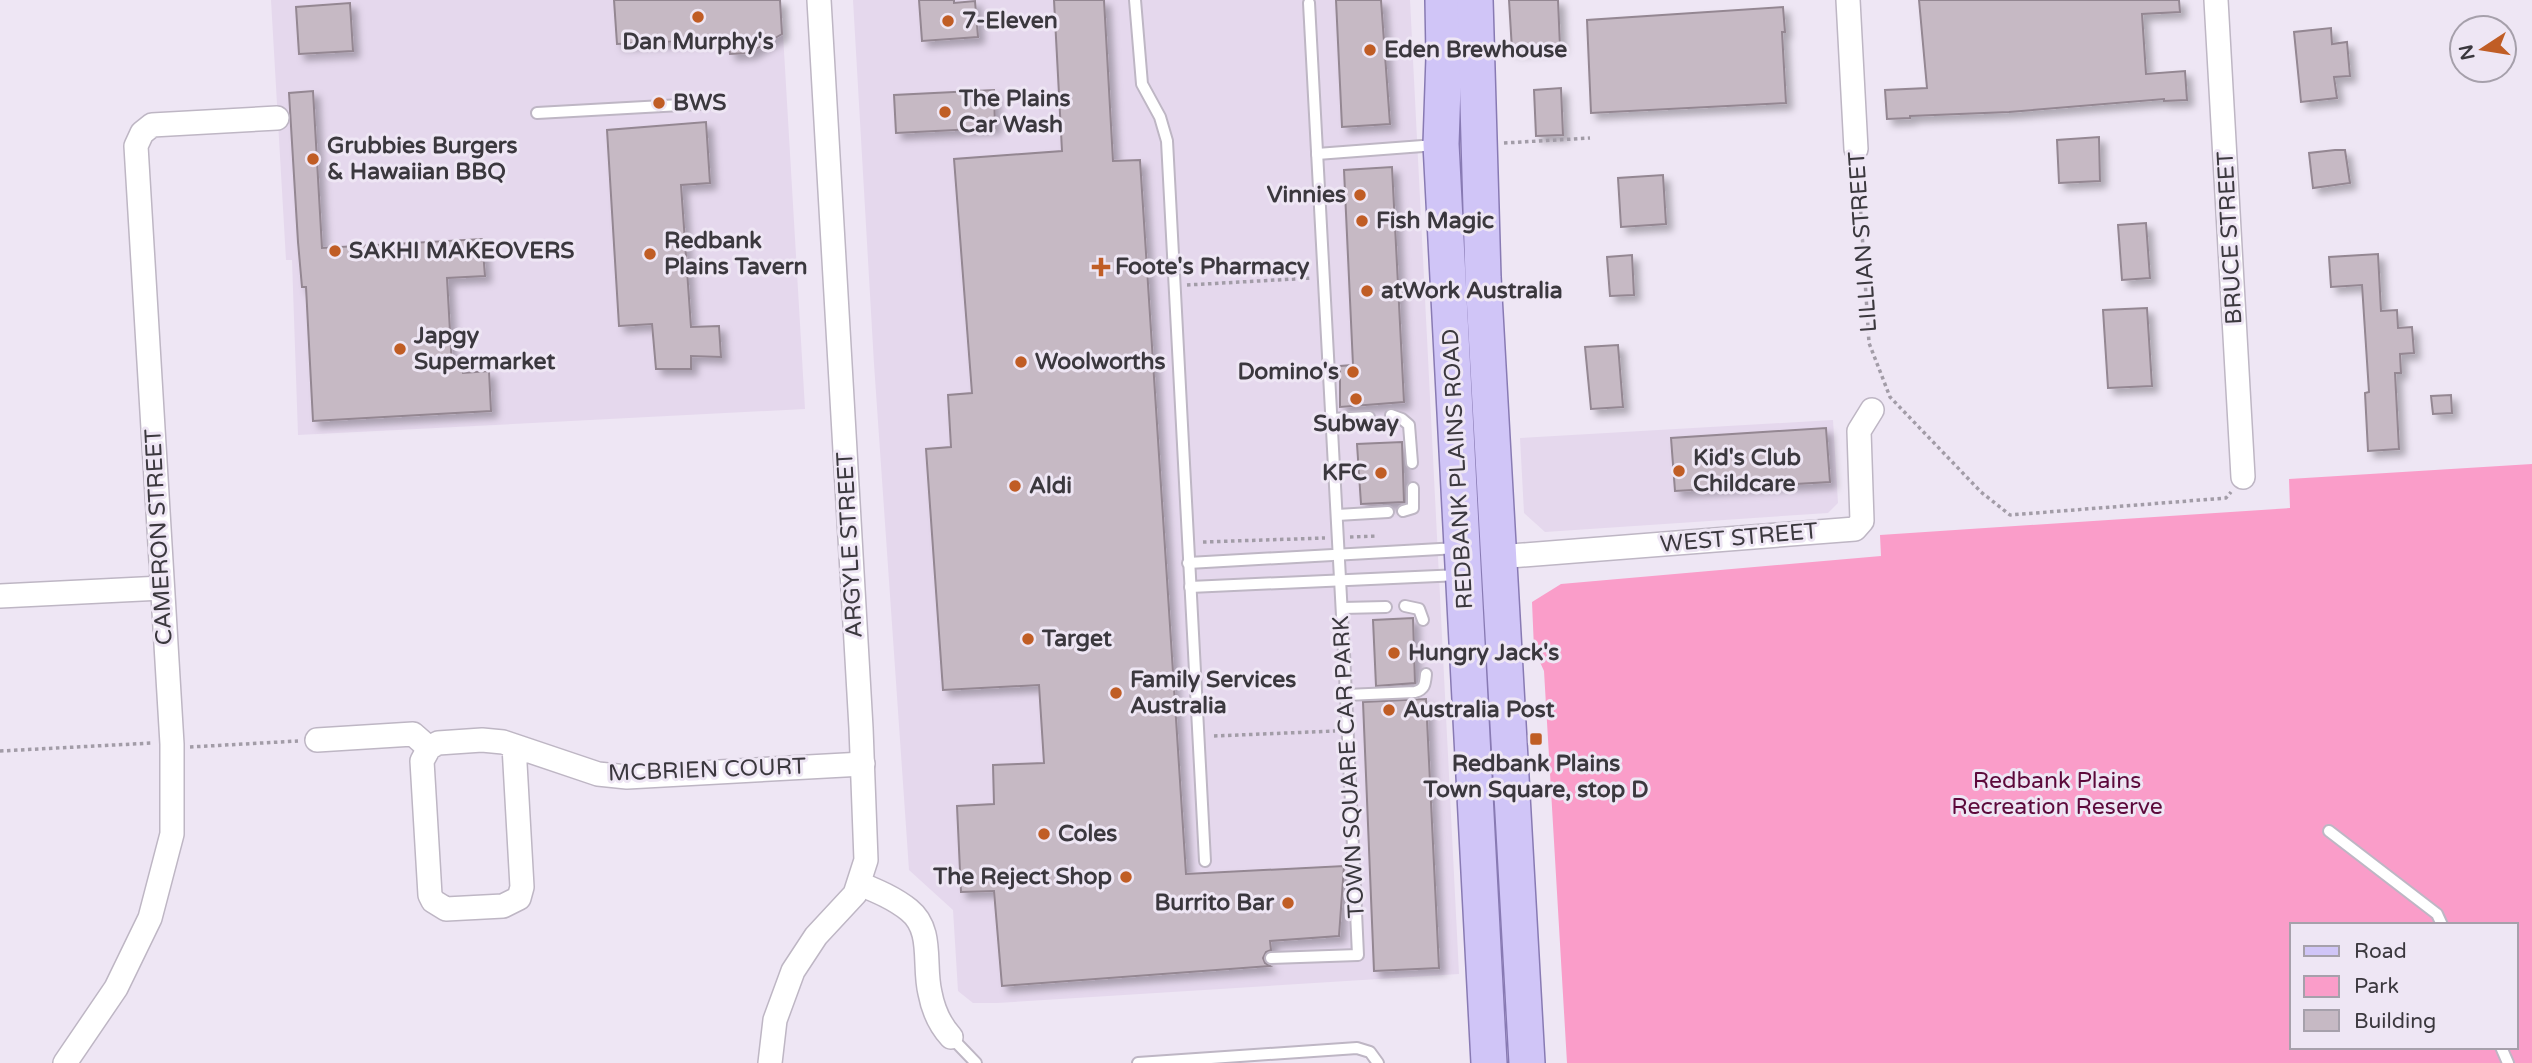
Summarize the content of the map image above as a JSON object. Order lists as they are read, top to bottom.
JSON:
{
  "streets": {
    "main road": ["REDBANK PLAINS ROAD"],
    "street": [
      "BRUCE STREET",
      "LILLIAN STREET",
      "CAMERON STREET",
      "WEST STREET",
      "ARGYLE STREET",
      "MCBRIEN COURT"
    ],
    "lane": ["TOWN SQUARE CAR PARK"]
  },
  "crossings": [
    ["BRUCE STREET", "LILLIAN STREET"],
    ["REDBANK PLAINS ROAD", "WEST STREET"],
    ["ARGYLE STREET", "MCBRIEN COURT"]
  ],
  "parks": ["Redbank Plains Recreation Reserve"],
  "places": {
    "other": [
      "Dan Murphy's",
      "7-Eleven",
      "Eden Brewhouse",
      "BWS",
      "The Plains Car Wash",
      "Grubbies Burgers & Hawaiian BBQ",
      "Vinnies",
      "Fish Magic",
      "SAKHI MAKEOVERS",
      "Redbank Plains Tavern",
      "atWork Australia",
      "Japgy Supermarket",
      "Woolworths",
      "Domino's",
      "Subway",
      "Kid's Club Childcare",
      "KFC",
      "Aldi",
      "Target",
      "Hungry Jack's",
      "Family Services Australia",
      "Australia Post",
      "Coles",
      "The Reject Shop",
      "Burrito Bar"
    ],
    "health": ["Foote's Pharmacy"],
    "transit": ["Redbank Plains Town Square, stop D"]
  },
  "legend": ["Road", "Park", "Building"],
  "north": "left"
}
